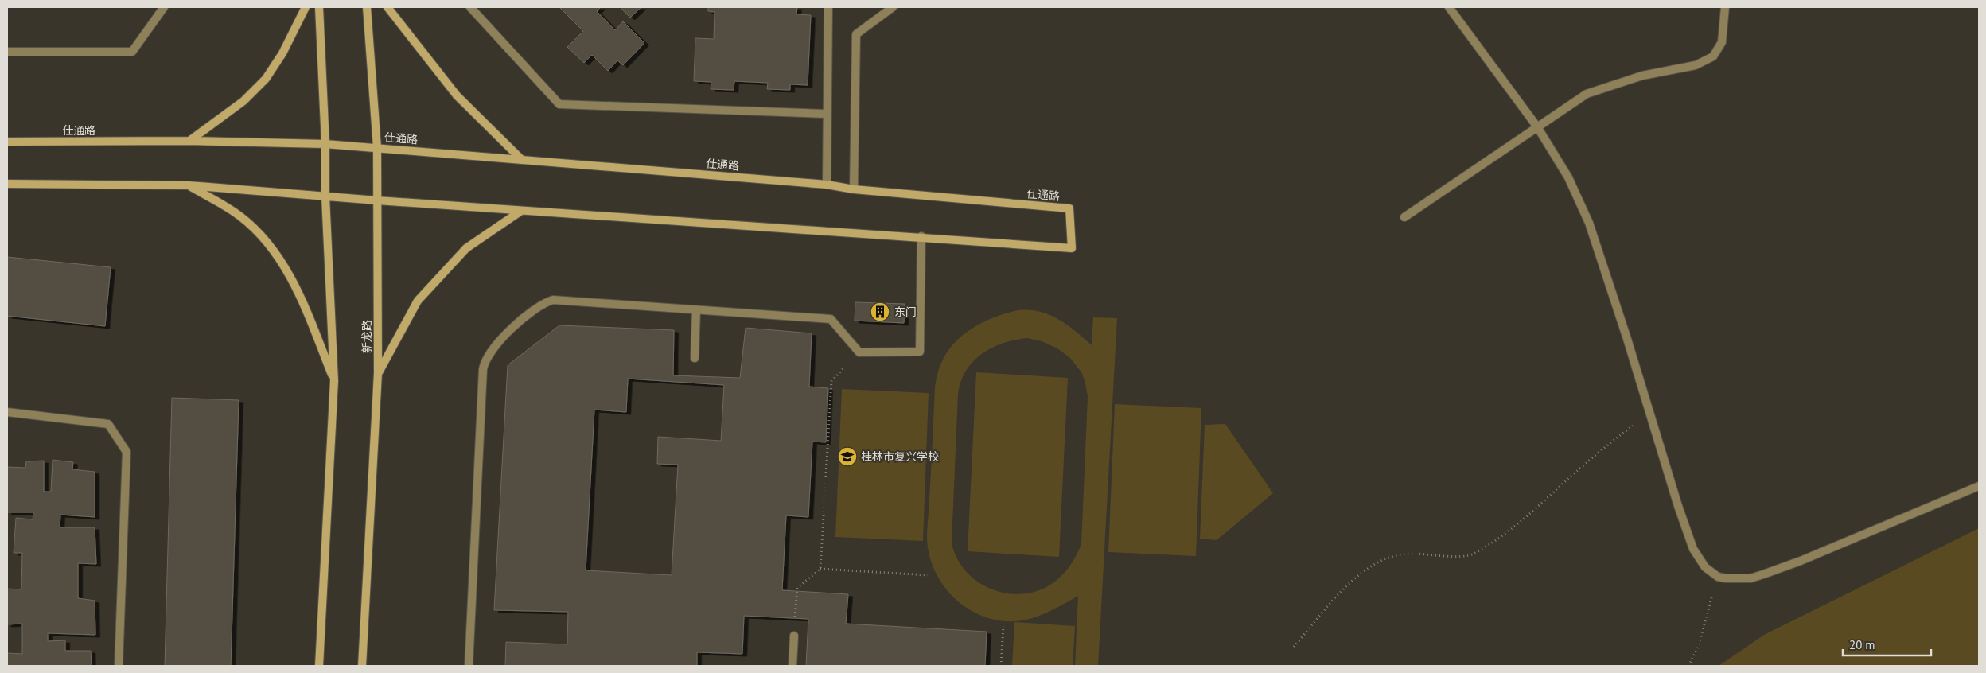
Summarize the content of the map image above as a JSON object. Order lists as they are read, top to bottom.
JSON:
{
  "streets": {
    "street": ["仕通路", "新龙路"]
  },
  "crossings": [
    ["仕通路", "新龙路"]
  ],
  "places": {
    "building": ["东门"],
    "school or university": ["桂林市复兴学校"]
  },
  "scale_bar": "20 m"
}
